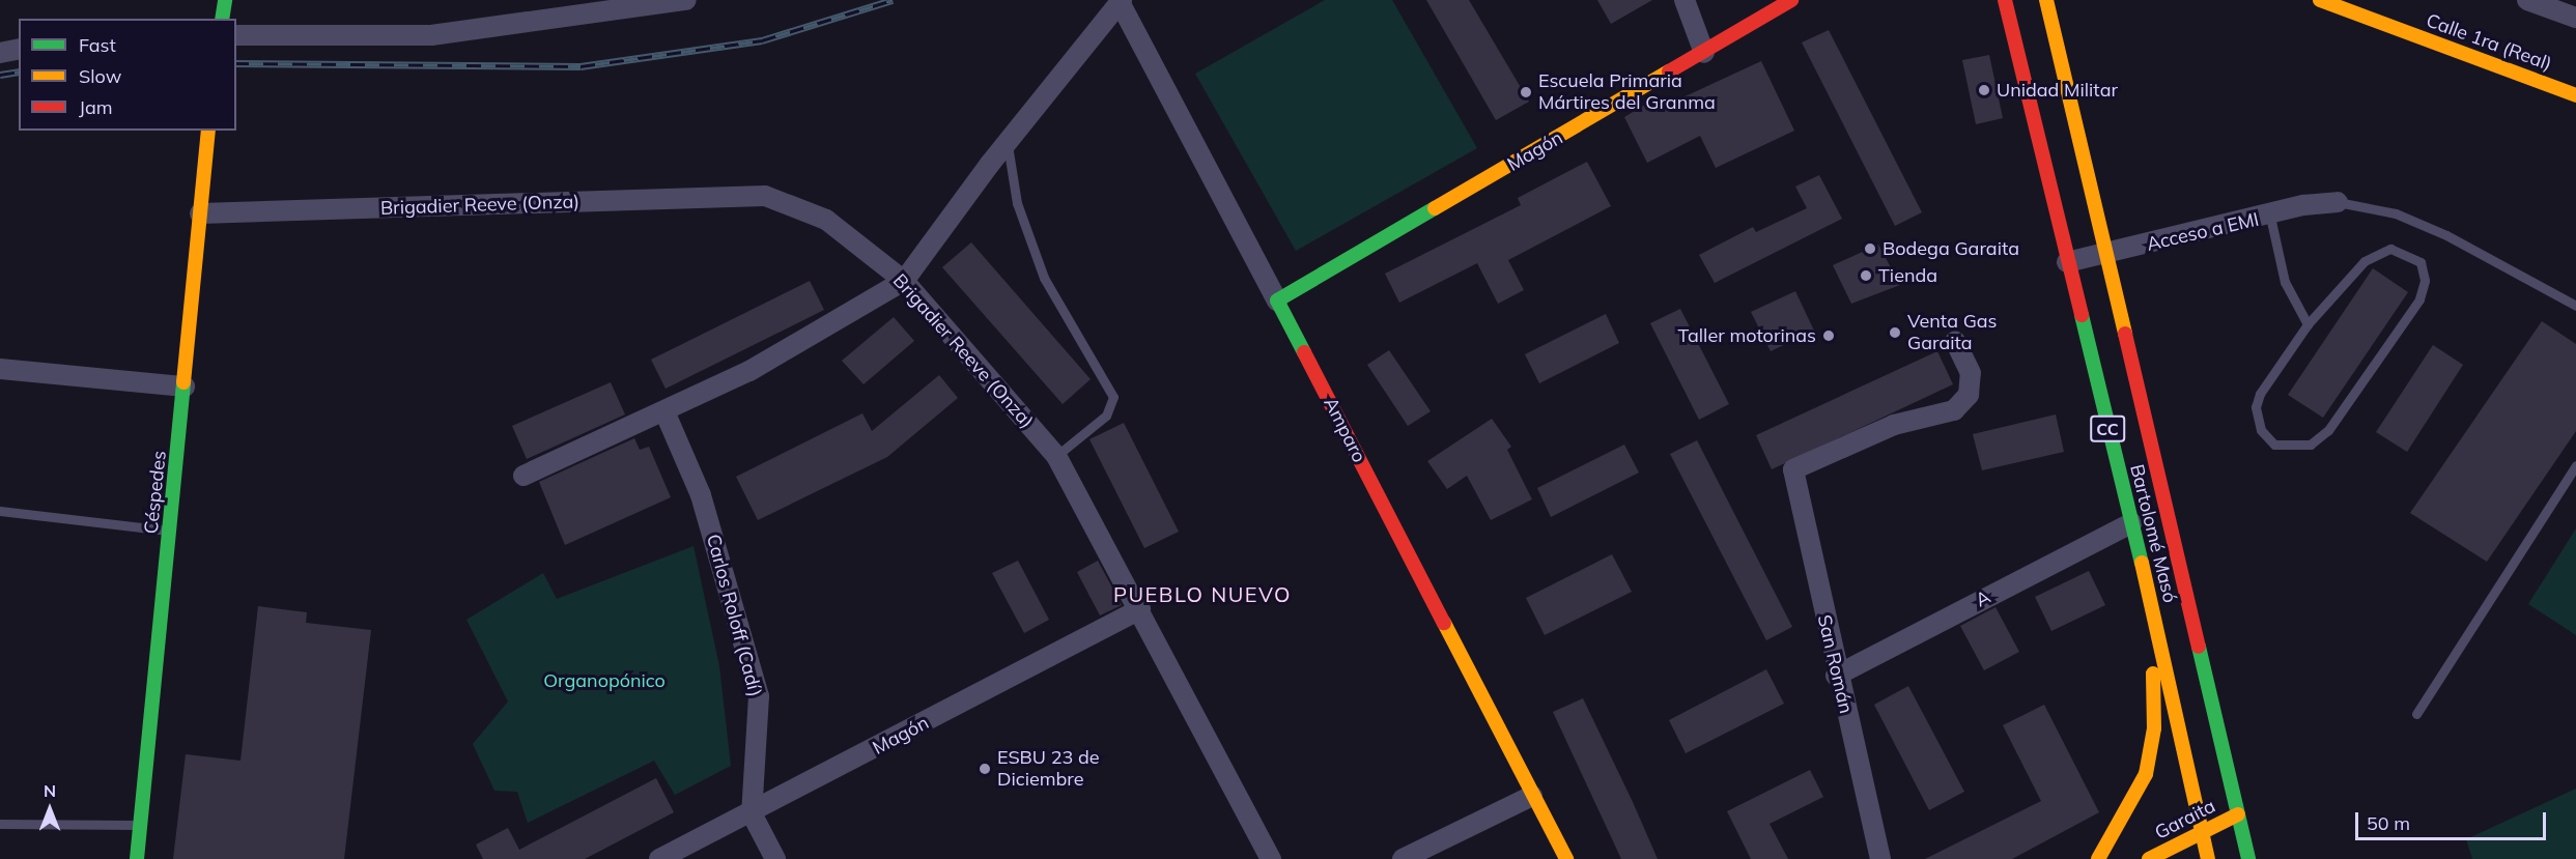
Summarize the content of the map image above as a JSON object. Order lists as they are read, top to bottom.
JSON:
{
  "streets": {
    "street": [
      "Calle 1ra (Real)",
      "Magón",
      "Brigadier Reeve (Onza)",
      "Acceso a EMI",
      "CC",
      "Amparo",
      "Céspedes",
      "Bartolomé Masó",
      "A",
      "Carlos Roloff (Cadí)",
      "San Román",
      "Garaita"
    ]
  },
  "crossings": [
    ["Magón", "Brigadier Reeve (Onza)"],
    ["Magón", "Amparo"],
    ["Magón", "Carlos Roloff (Cadí)"],
    ["Brigadier Reeve (Onza)", "Céspedes"],
    ["Acceso a EMI", "Bartolomé Masó"],
    ["Bartolomé Masó", "A"],
    ["Bartolomé Masó", "Garaita"],
    ["A", "San Román"]
  ],
  "districts": ["PUEBLO NUEVO"],
  "parks": ["Organopónico"],
  "places": [
    "Unidad Militar",
    "Escuela Primaria Mártires del Granma",
    "Bodega Garaita",
    "Tienda",
    "Venta Gas Garaita",
    "Taller motorinas",
    "ESBU 23 de Diciembre"
  ],
  "legend": ["Fast", "Slow", "Jam"],
  "scale_bar": "50 m",
  "north": "top"
}
